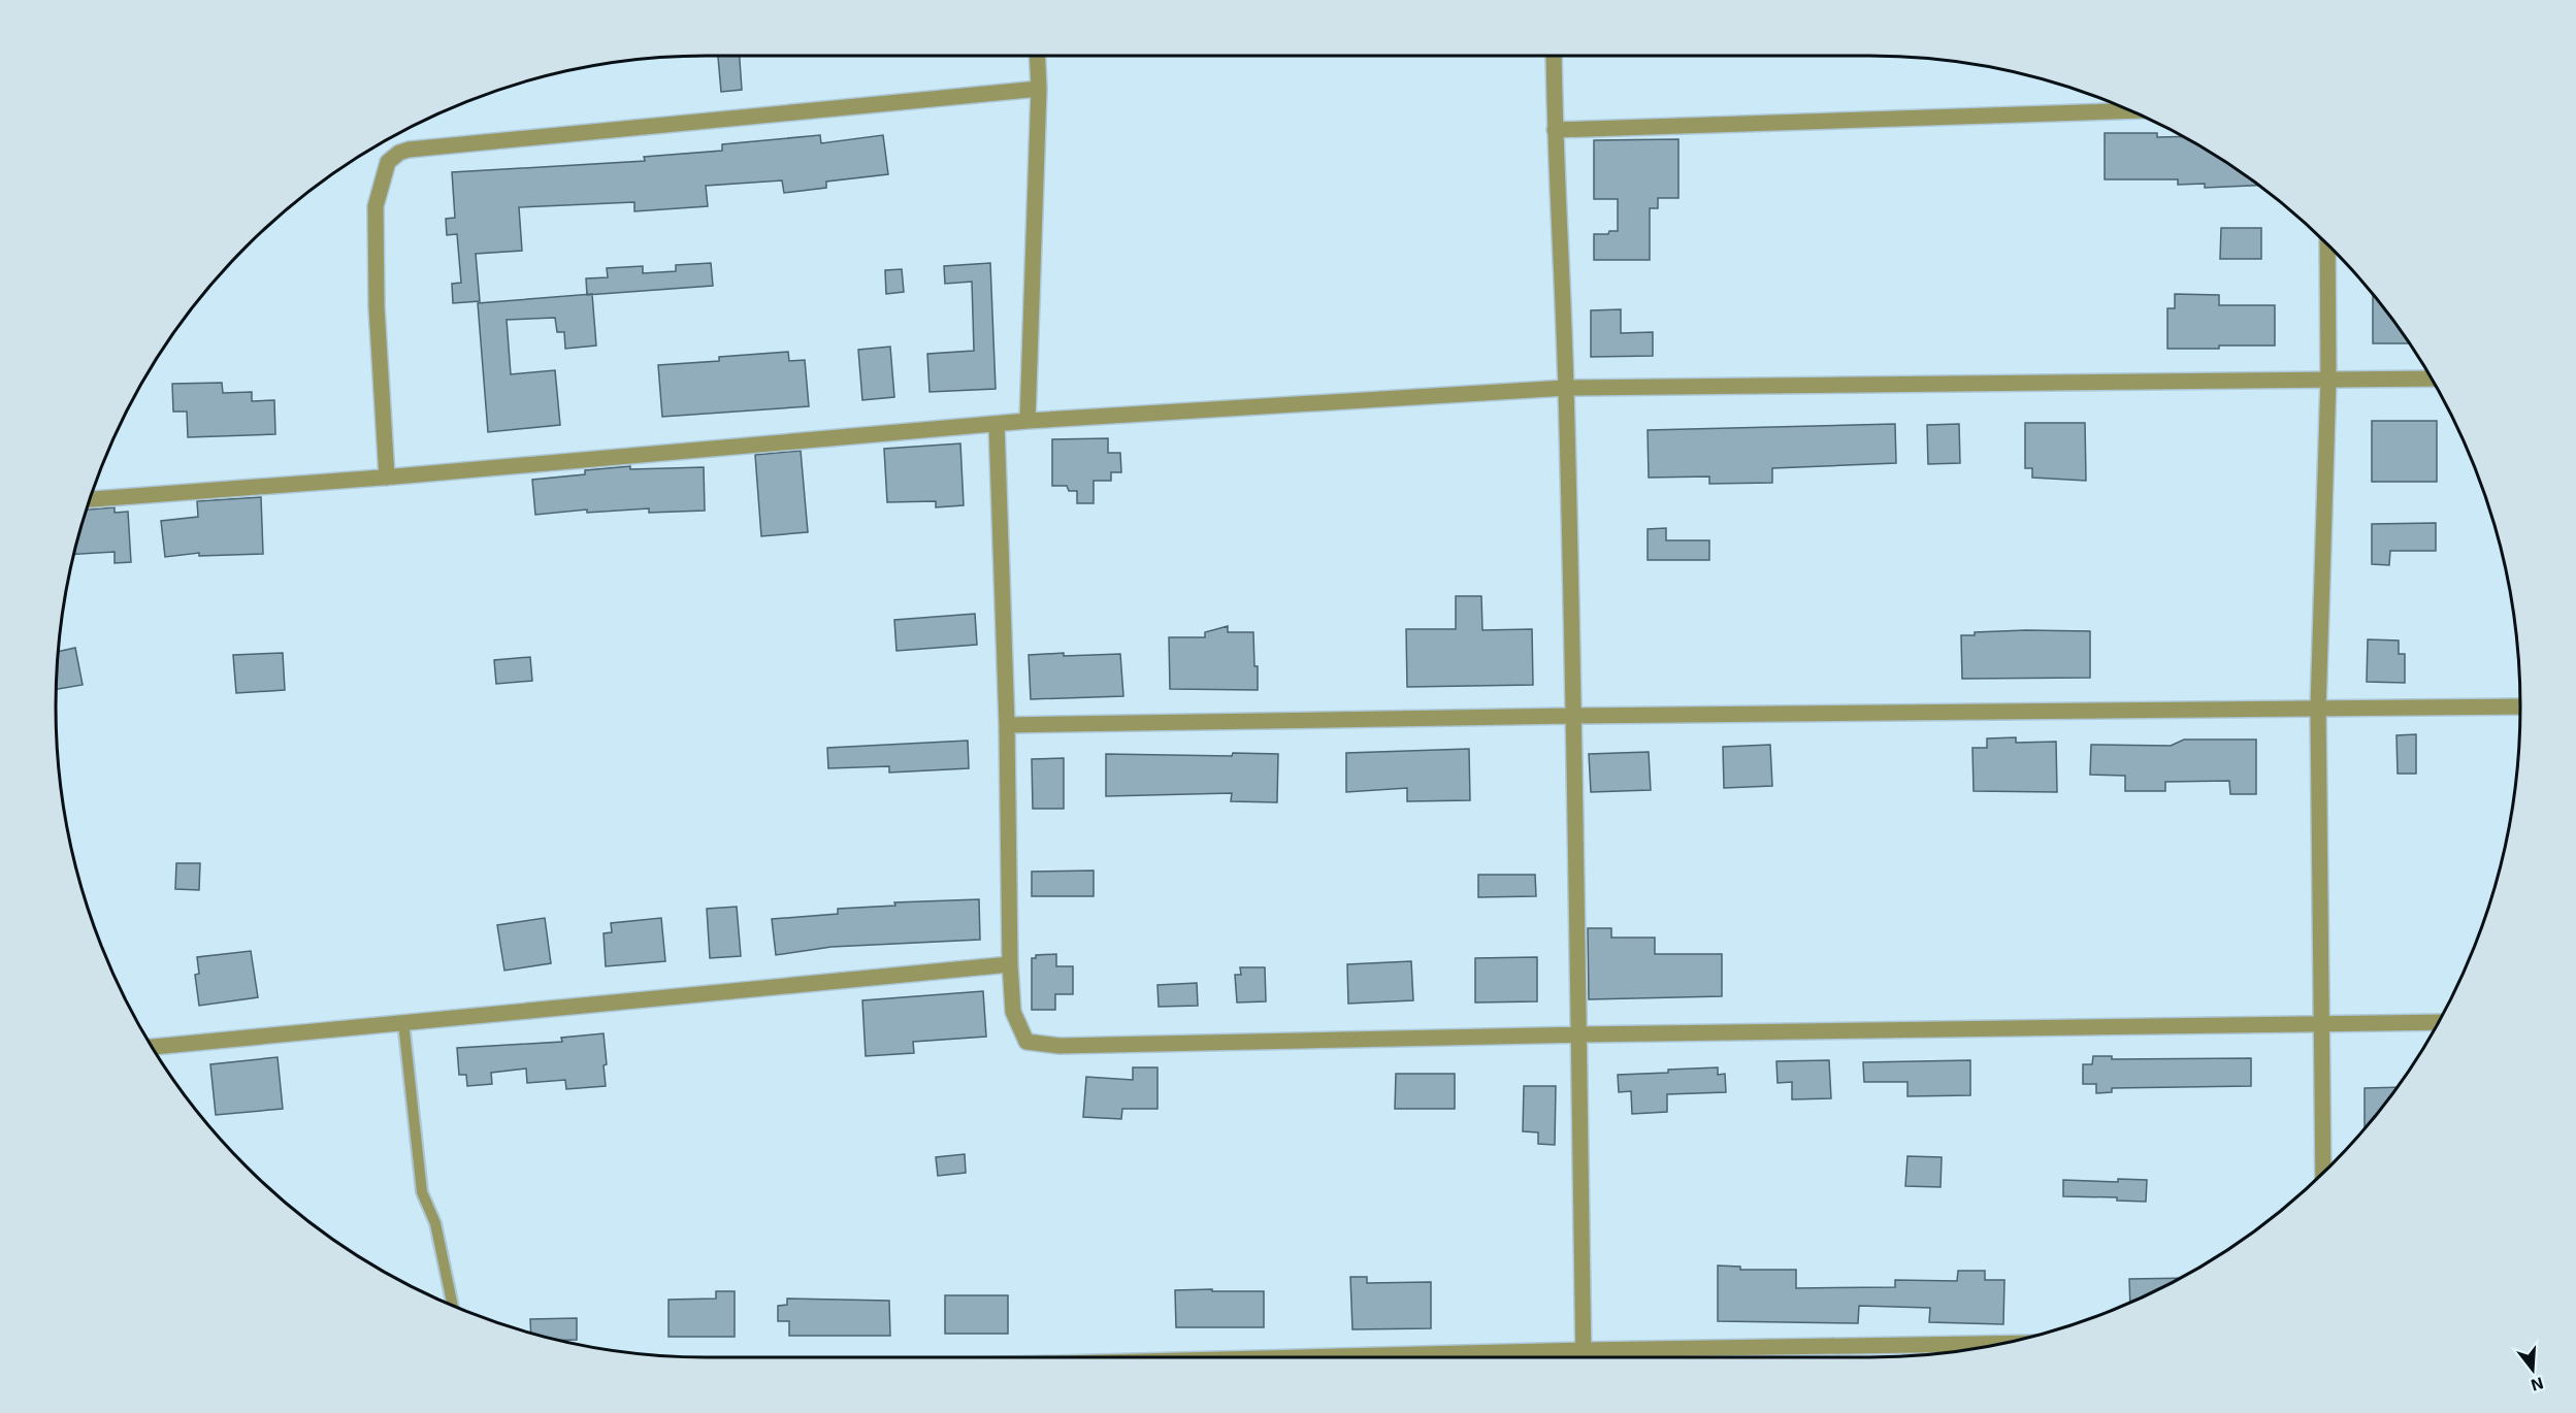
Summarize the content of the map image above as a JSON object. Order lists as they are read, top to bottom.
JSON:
{
  "north": "bottom"
}
